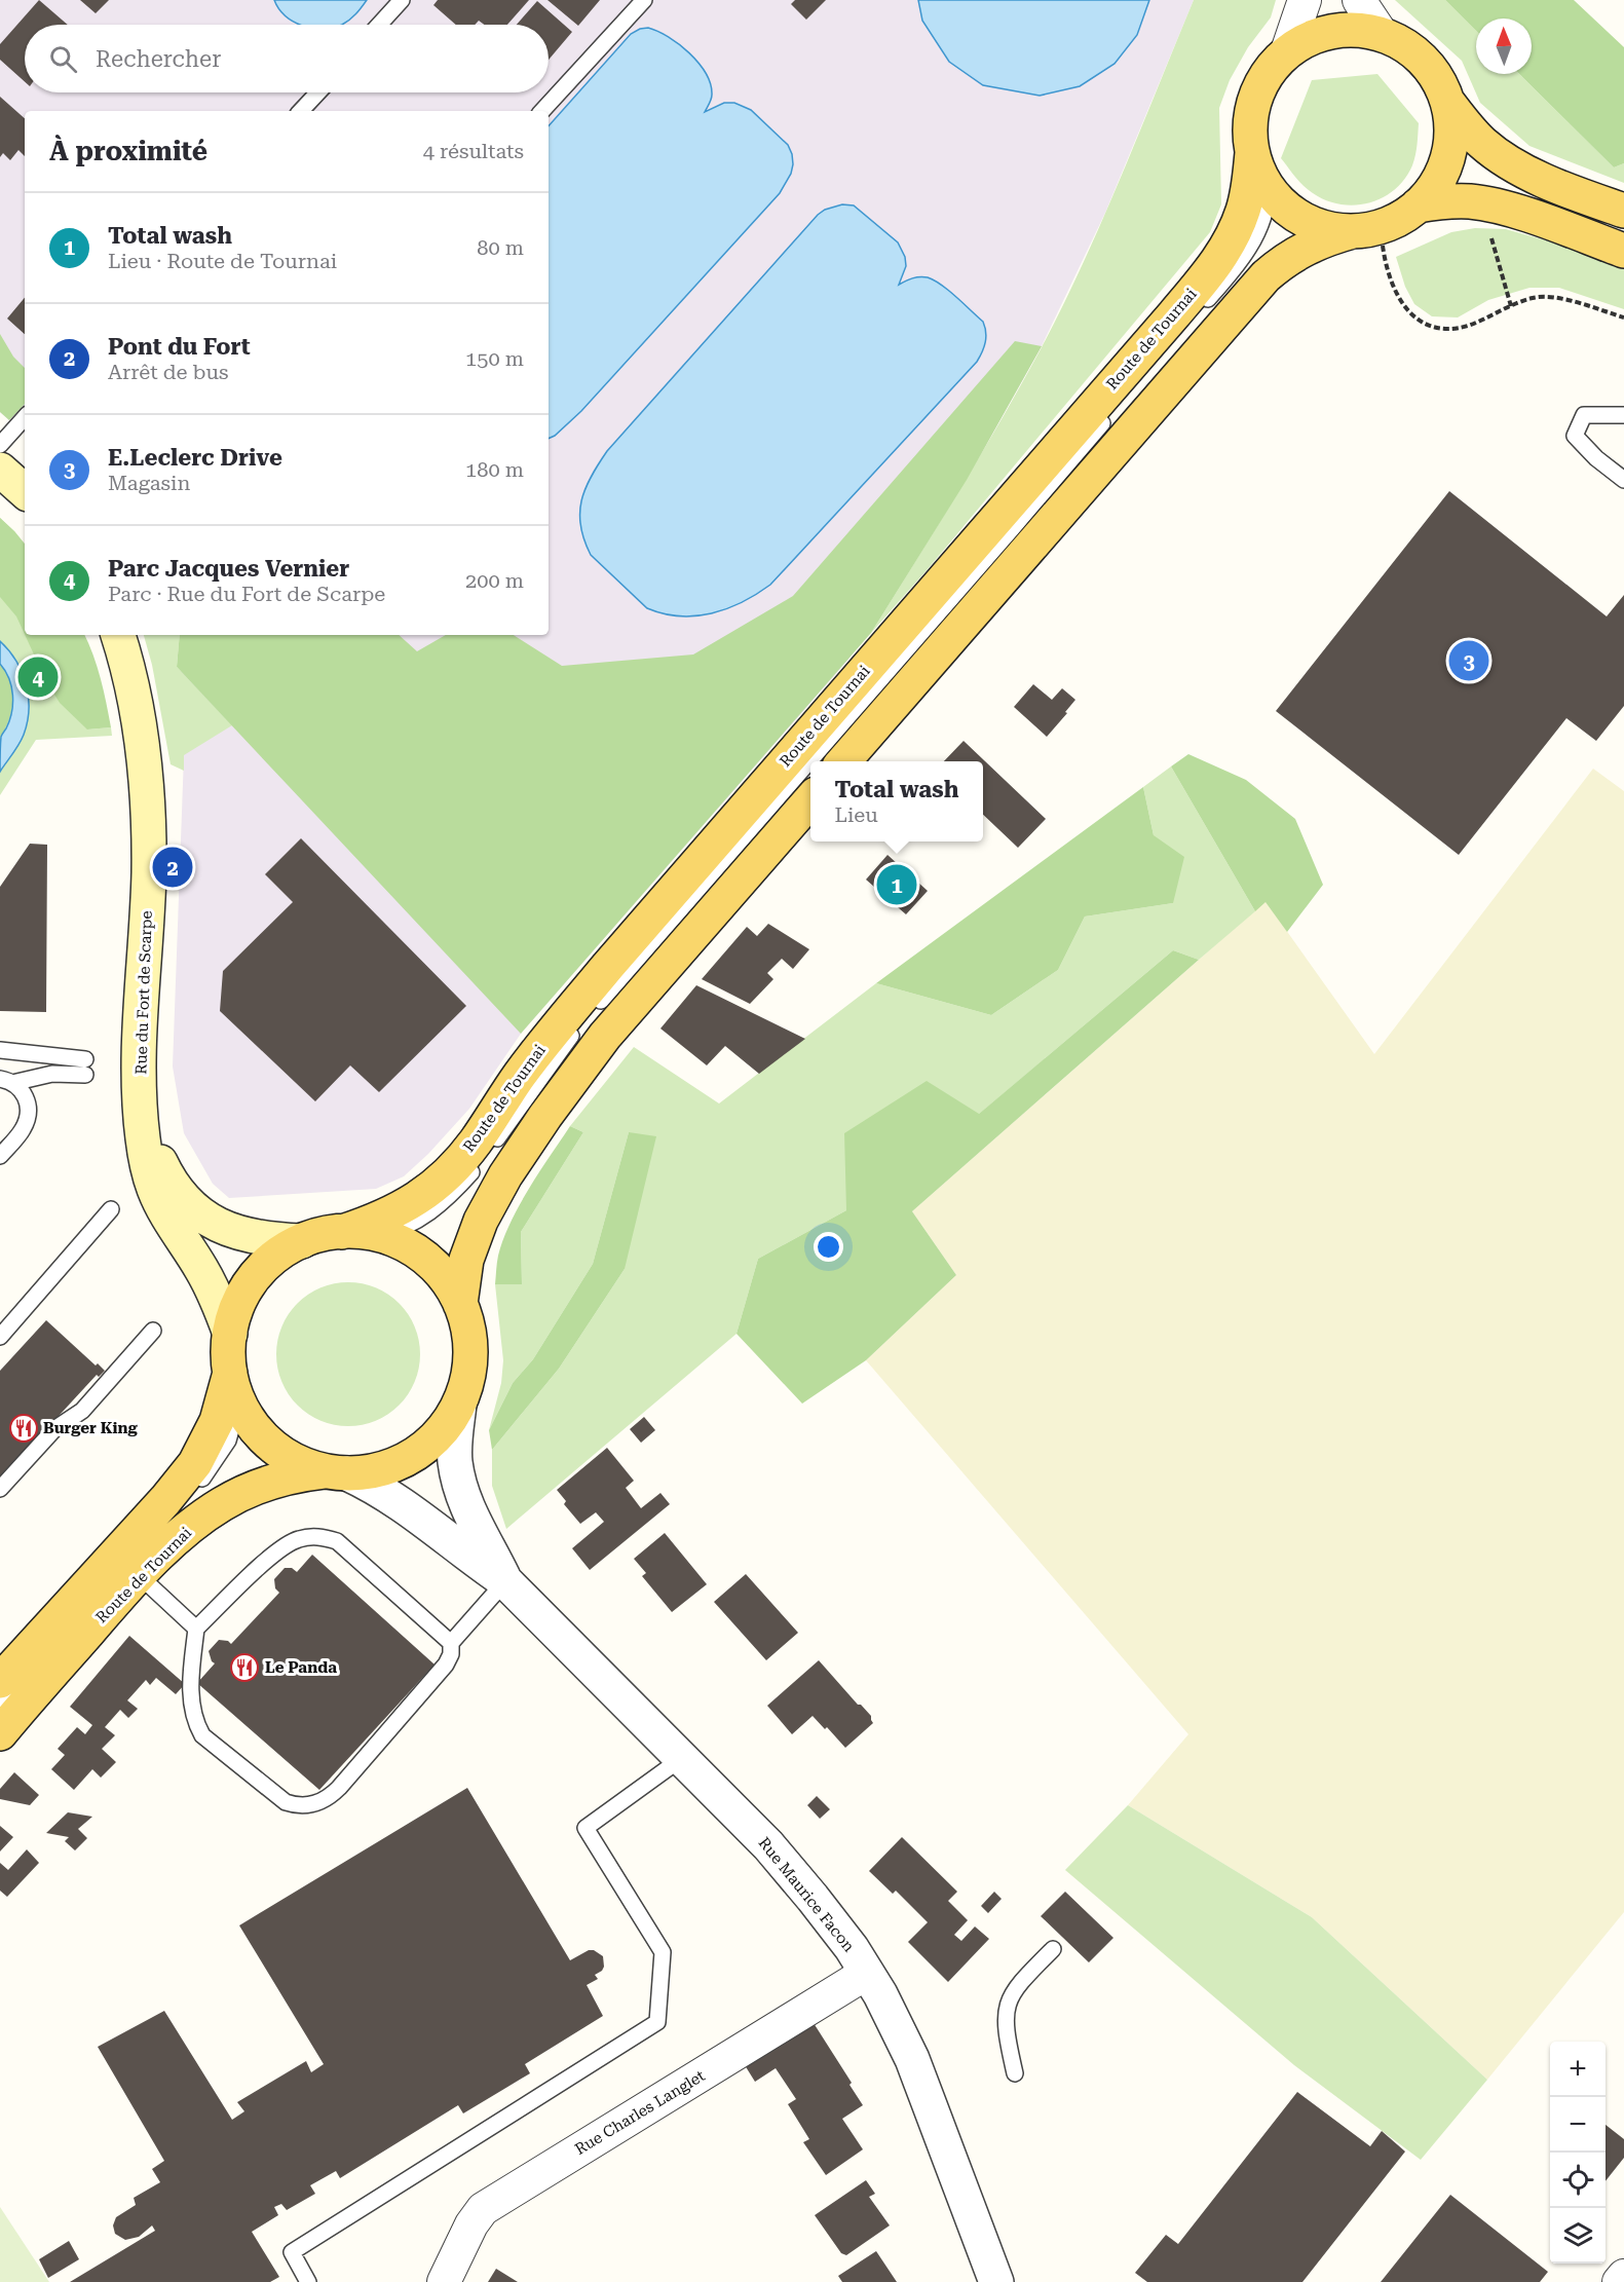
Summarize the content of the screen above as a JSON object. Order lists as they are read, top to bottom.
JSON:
{
  "streets": {
    "main road": ["Route de Tournai", "Rue du Fort de Scarpe"],
    "street": ["Rue Maurice Facon", "Rue Charles Langlet"]
  },
  "crossings": [
    ["Route de Tournai", "Rue Maurice Facon"],
    ["Rue Maurice Facon", "Rue Charles Langlet"]
  ],
  "places": {
    "restaurant": ["Burger King", "Le Panda"]
  },
  "north": "top",
  "page": {
    "search": "Rechercher",
    "heading": ["À proximité", "4 résultats"],
    "list": [
      {
        "mark": "1",
        "name": "Total wash",
        "note": "Lieu · Route de Tournai",
        "value": "80 m"
      },
      {
        "mark": "2",
        "name": "Pont du Fort",
        "note": "Arrêt de bus",
        "value": "150 m"
      },
      {
        "mark": "3",
        "name": "E.Leclerc Drive",
        "note": "Magasin",
        "value": "180 m"
      },
      {
        "mark": "4",
        "name": "Parc Jacques Vernier",
        "note": "Parc · Rue du Fort de Scarpe",
        "value": "200 m"
      }
    ],
    "pins": [
      "3",
      "4",
      "2",
      "1"
    ],
    "popup": ["Total wash", "Lieu"],
    "map_buttons": ["+", "−"]
  }
}
